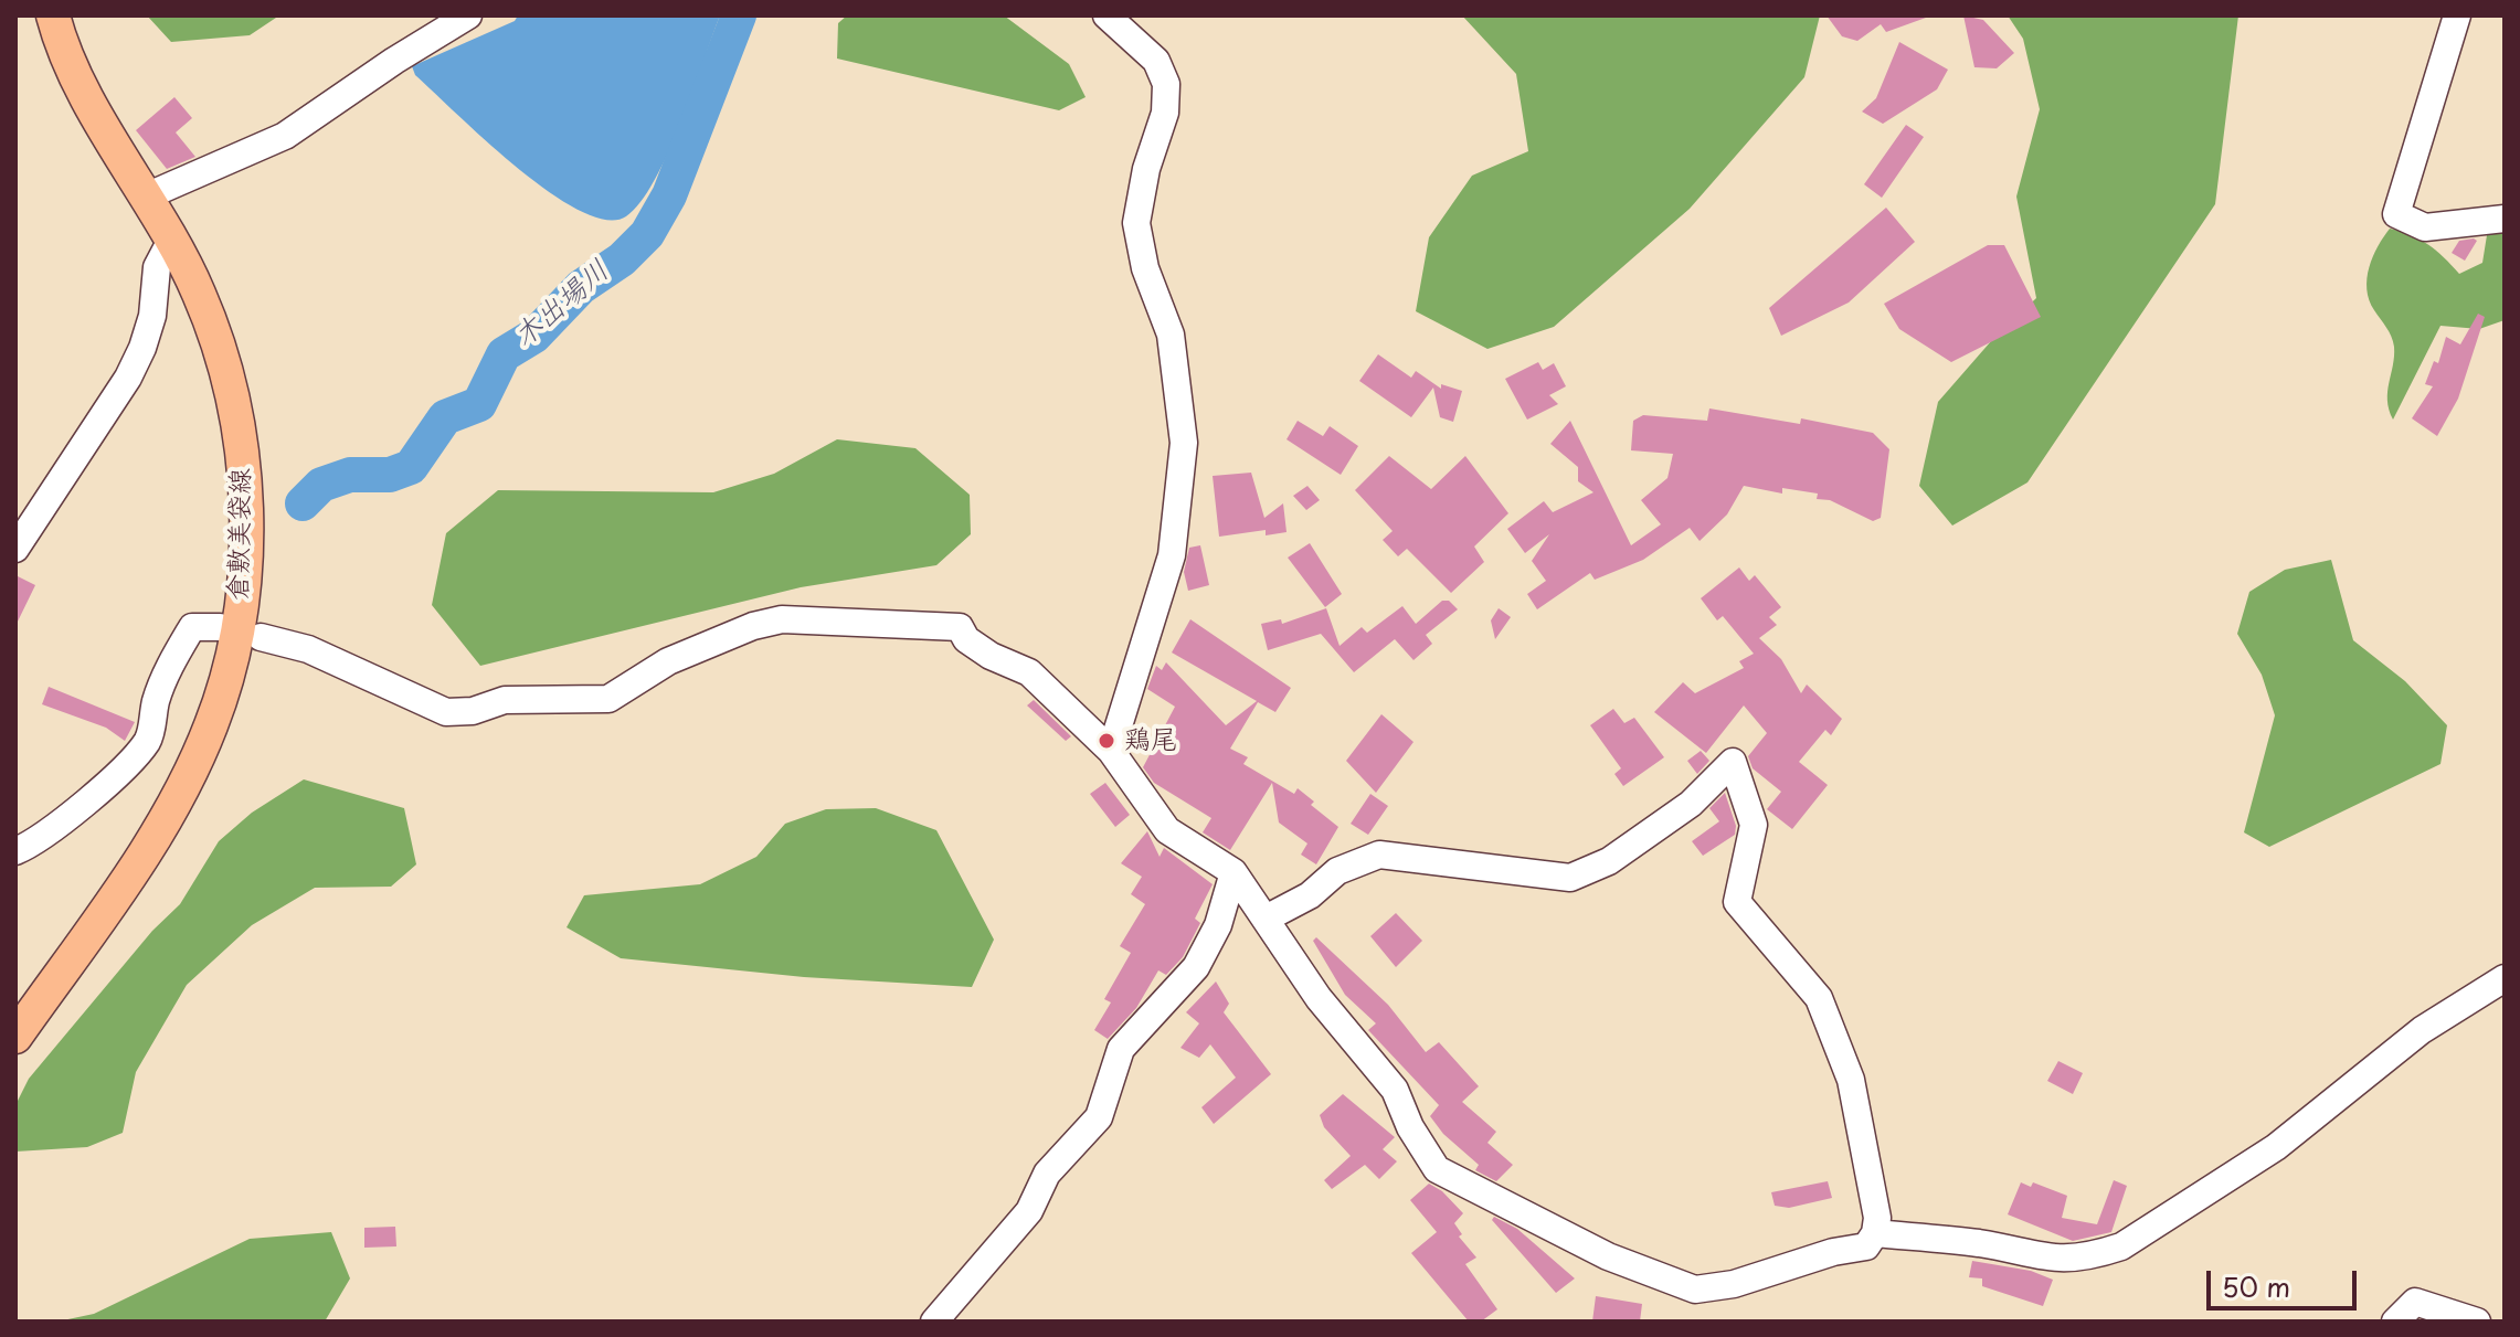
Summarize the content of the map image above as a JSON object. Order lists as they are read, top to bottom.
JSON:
{
  "streets": {
    "main road": ["倉敷美袋線"]
  },
  "water": ["木出場川"],
  "places": ["鶏尾"],
  "scale_bar": "50 m"
}
